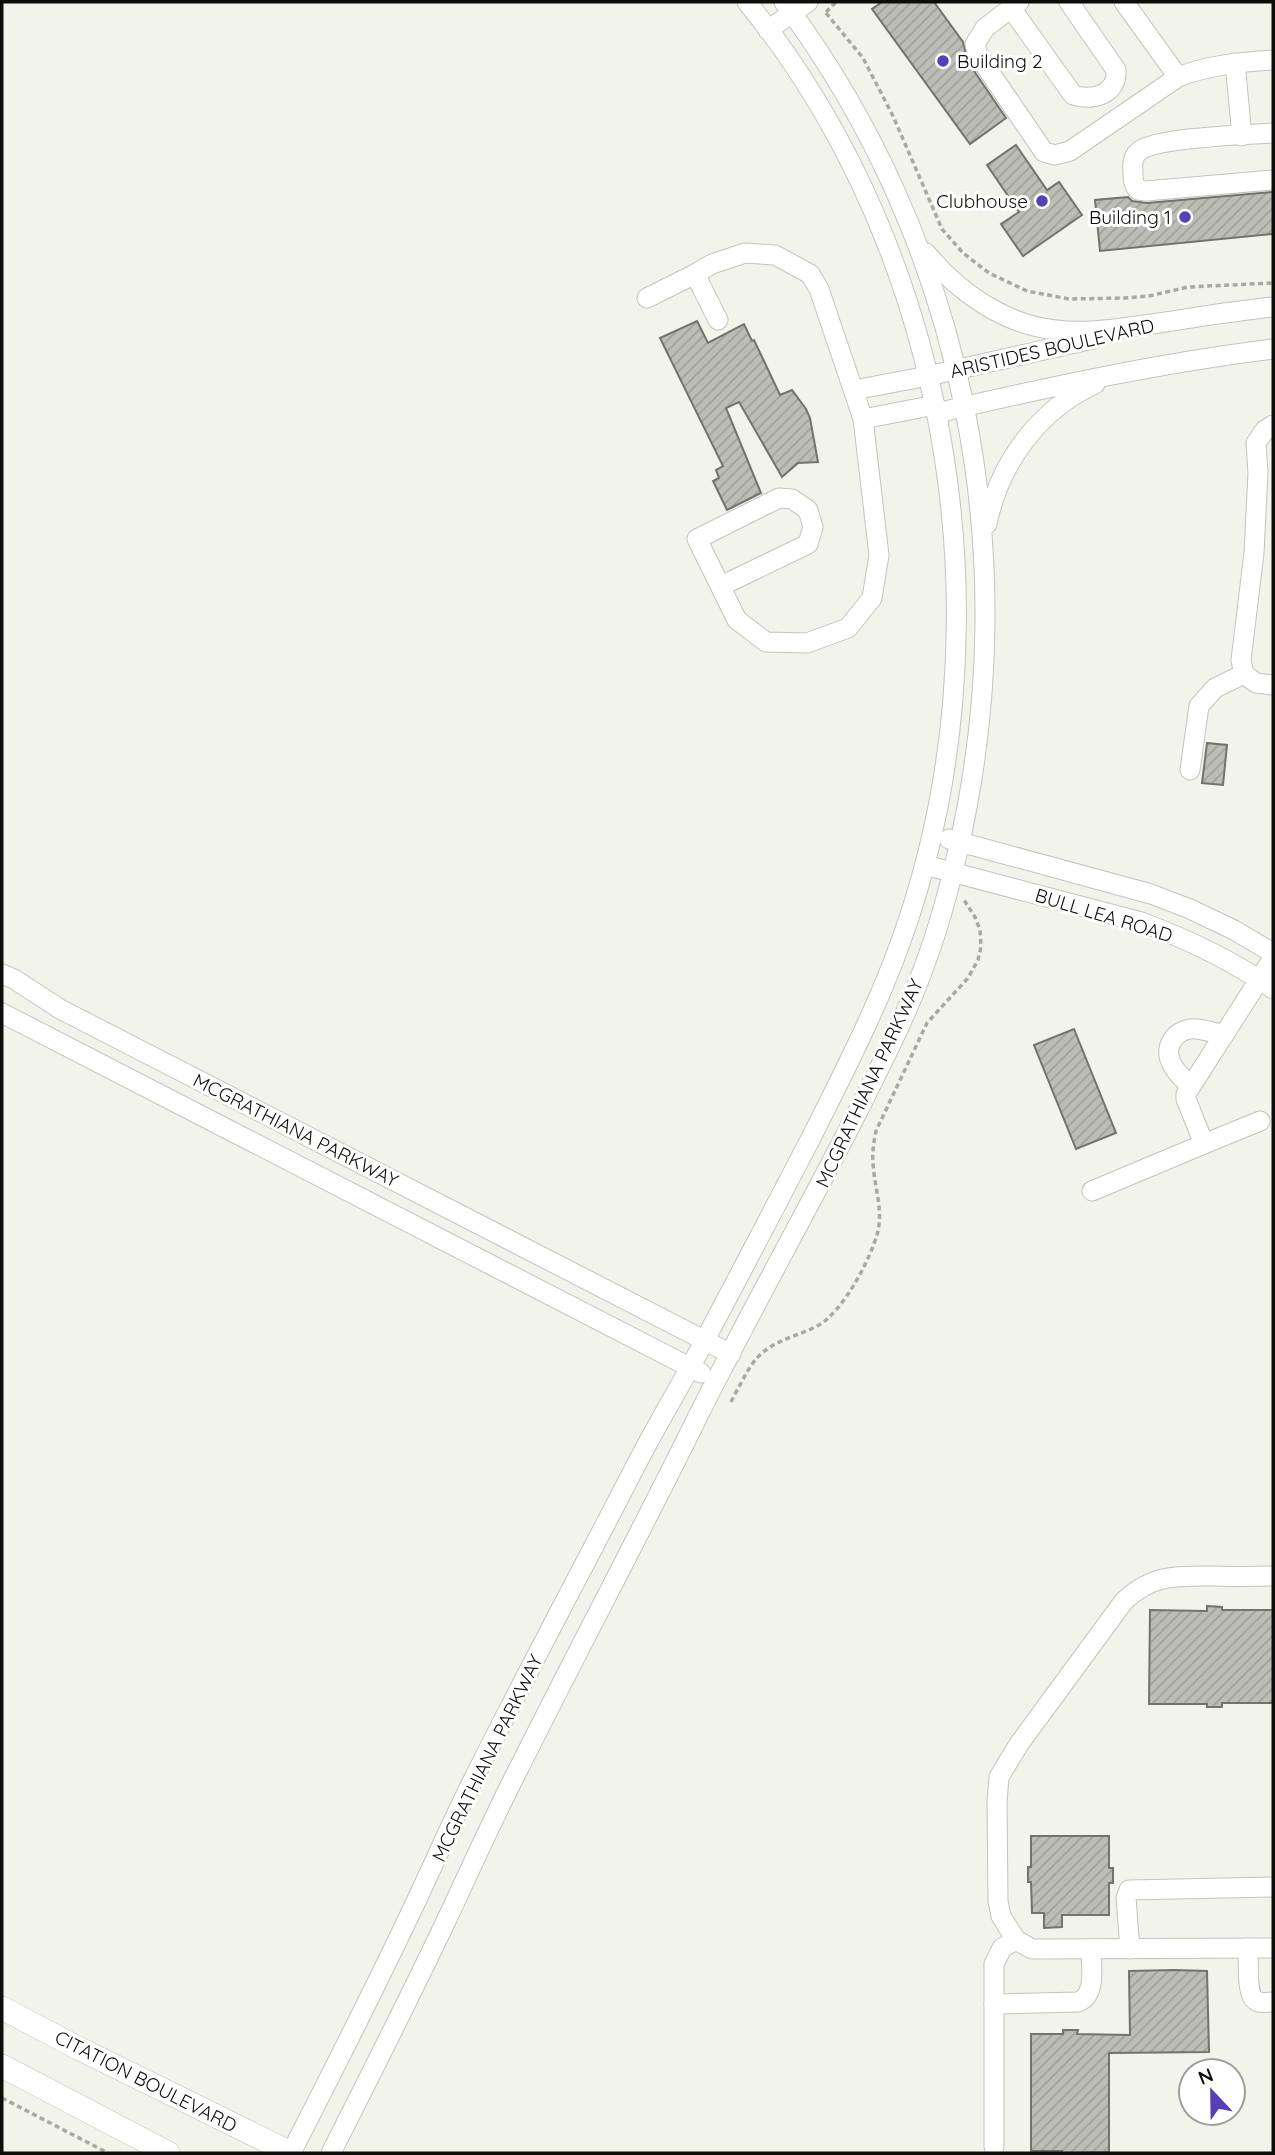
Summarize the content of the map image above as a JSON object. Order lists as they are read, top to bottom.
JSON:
{
  "streets": {
    "main road": ["CITATION BOULEVARD"],
    "street": ["ARISTIDES BOULEVARD", "BULL LEA ROAD", "MCGRATHIANA PARKWAY"]
  },
  "crossings": [
    ["ARISTIDES BOULEVARD", "MCGRATHIANA PARKWAY"],
    ["BULL LEA ROAD", "MCGRATHIANA PARKWAY"],
    ["MCGRATHIANA PARKWAY", "CITATION BOULEVARD"]
  ],
  "places": ["Building 2", "Clubhouse", "Building 1"],
  "north": "top"
}
